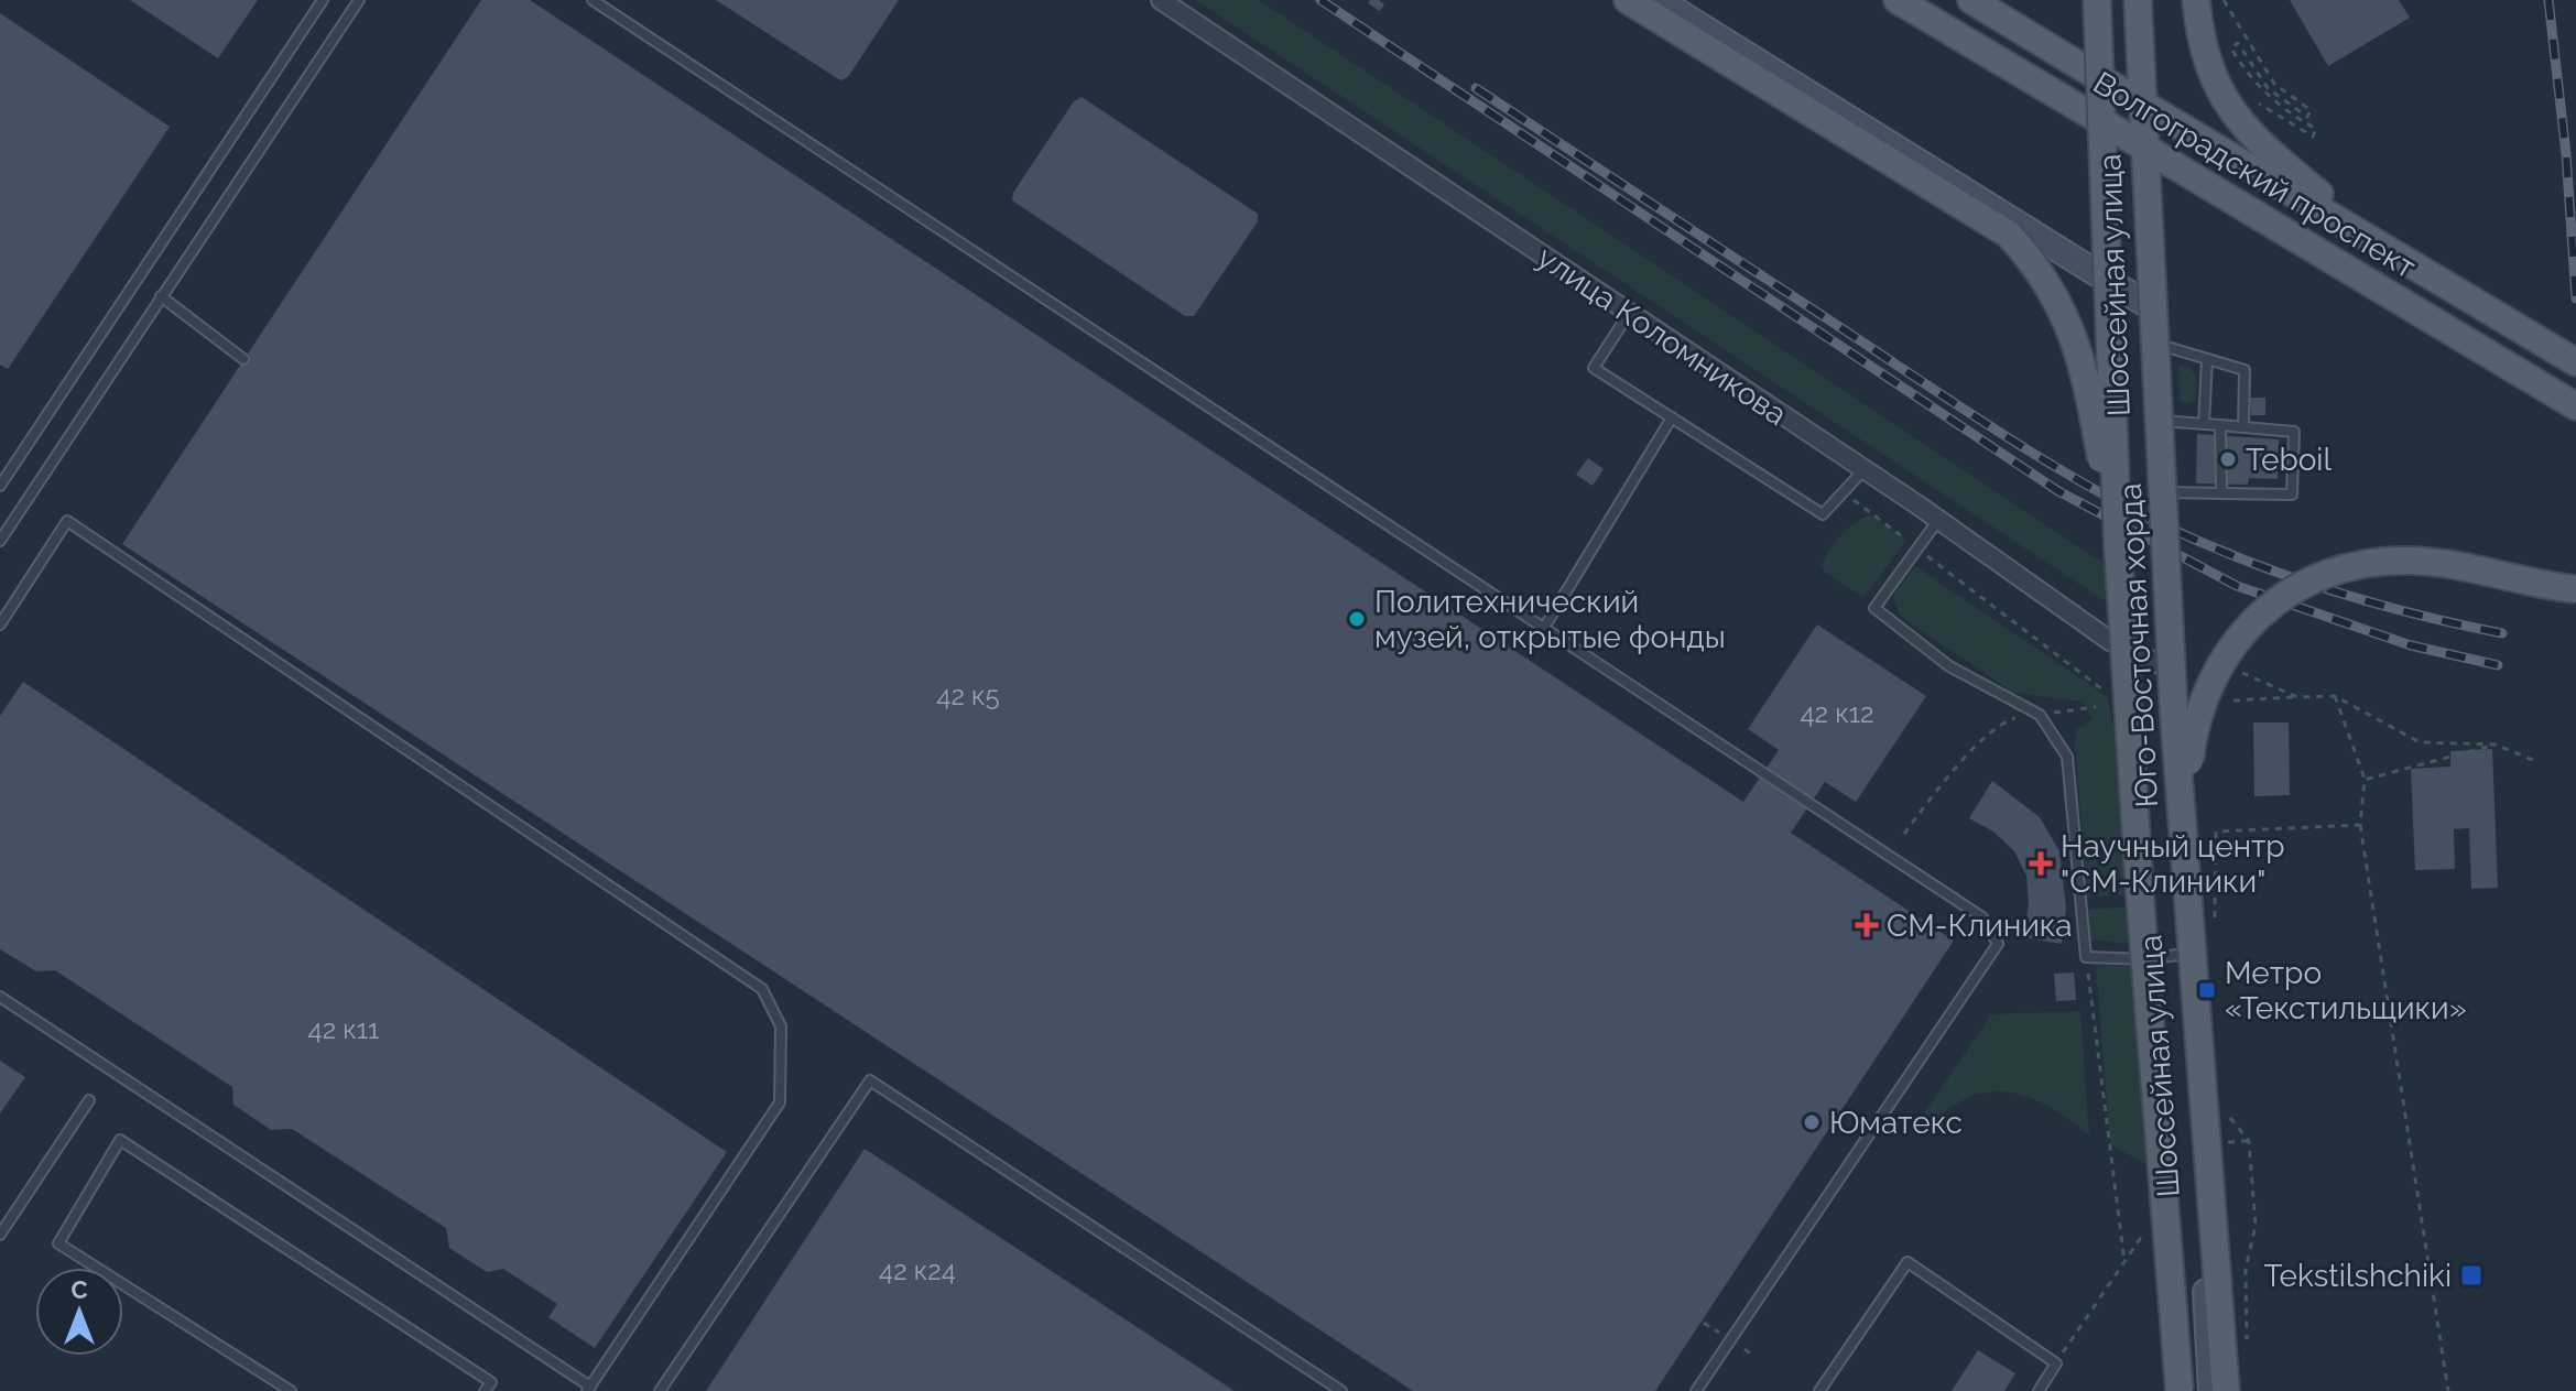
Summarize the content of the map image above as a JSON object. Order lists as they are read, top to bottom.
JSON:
{
  "streets": {
    "main road": ["Волгоградский проспект", "Шоссейная улица", "Юго-Восточная хорда"],
    "street": ["улица Коломникова"]
  },
  "crossings": [
    ["Шоссейная улица", "улица Коломникова"],
    ["Шоссейная улица", "Юго-Восточная хорда"]
  ],
  "places": {
    "other": ["Teboil", "Политехнический музей, открытые фонды", "Юматекс"],
    "health": ["Научный центр \"СМ-Клиники\"", "СМ-Клиника"],
    "transit": ["Метро «Текстильщики»", "Tekstilshchiki"]
  },
  "house_numbers": [
    "42 к5",
    "42 к12",
    "42 к11",
    "42 к24"
  ],
  "north": "top"
}
